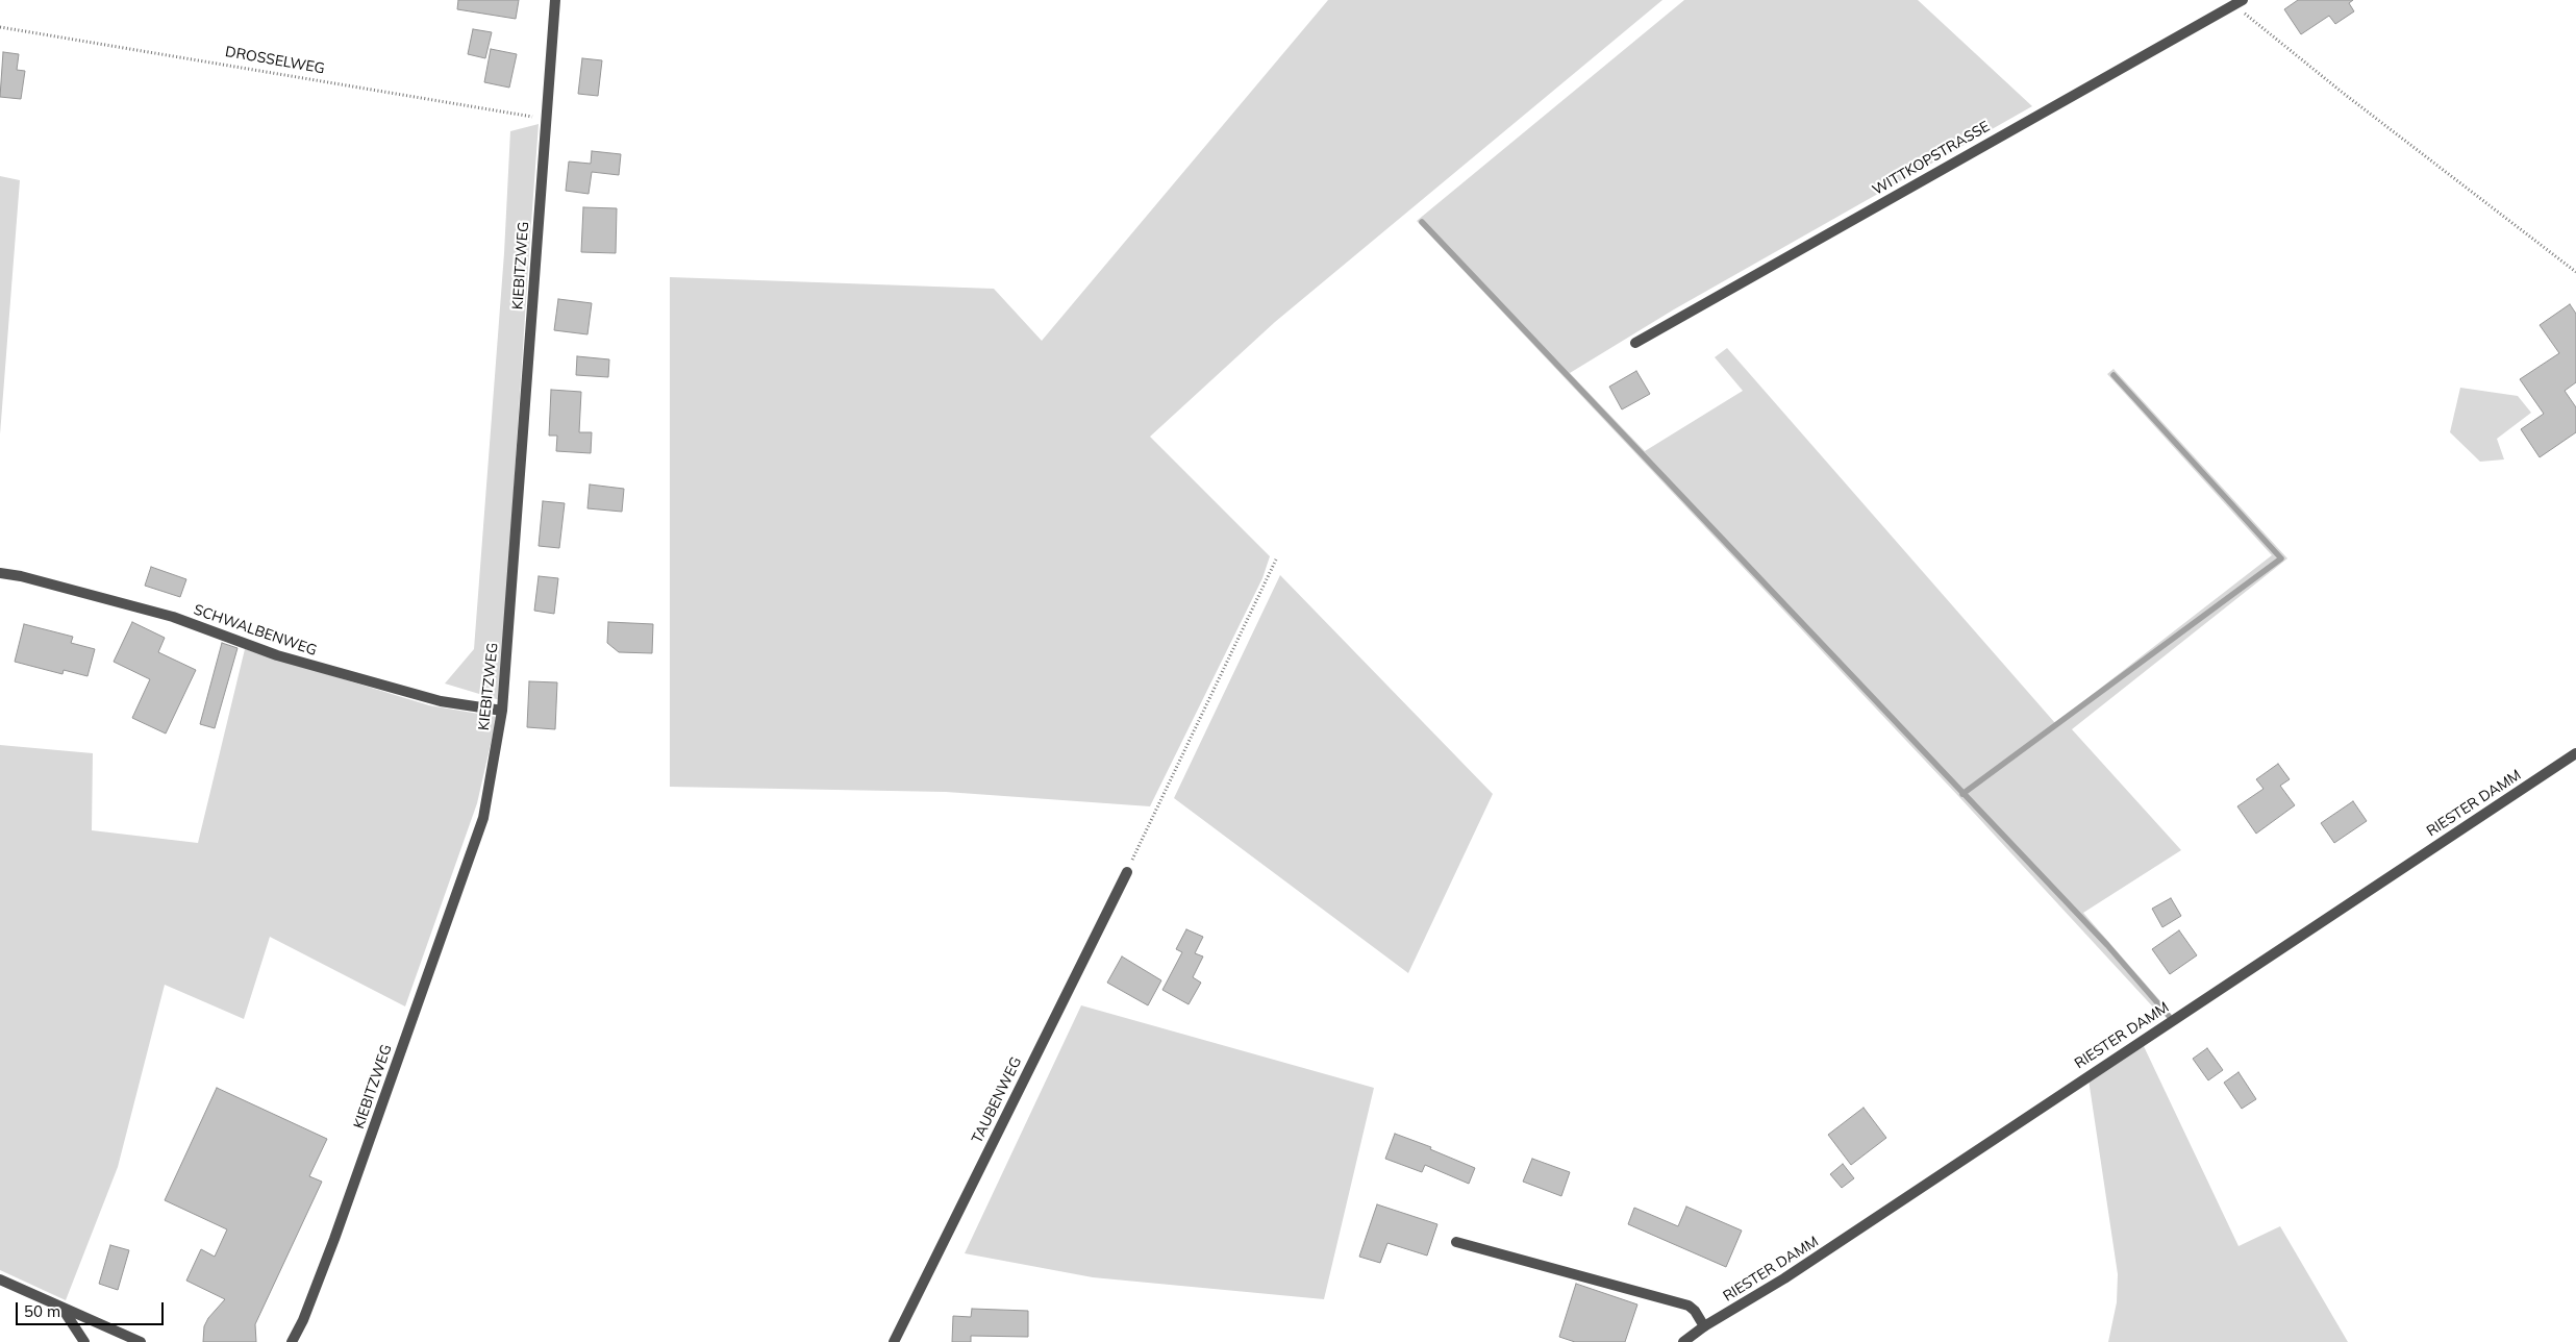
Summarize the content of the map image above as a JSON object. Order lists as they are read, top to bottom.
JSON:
{
  "streets": {
    "street": [
      "WITTKOPSTRASSE",
      "KIEBITZWEG",
      "SCHWALBENWEG",
      "RIESTER DAMM",
      "TAUBENWEG"
    ],
    "path": ["DROSSELWEG"]
  },
  "crossings": [
    ["DROSSELWEG", "KIEBITZWEG"],
    ["KIEBITZWEG", "SCHWALBENWEG"]
  ],
  "scale_bar": "50 m"
}
